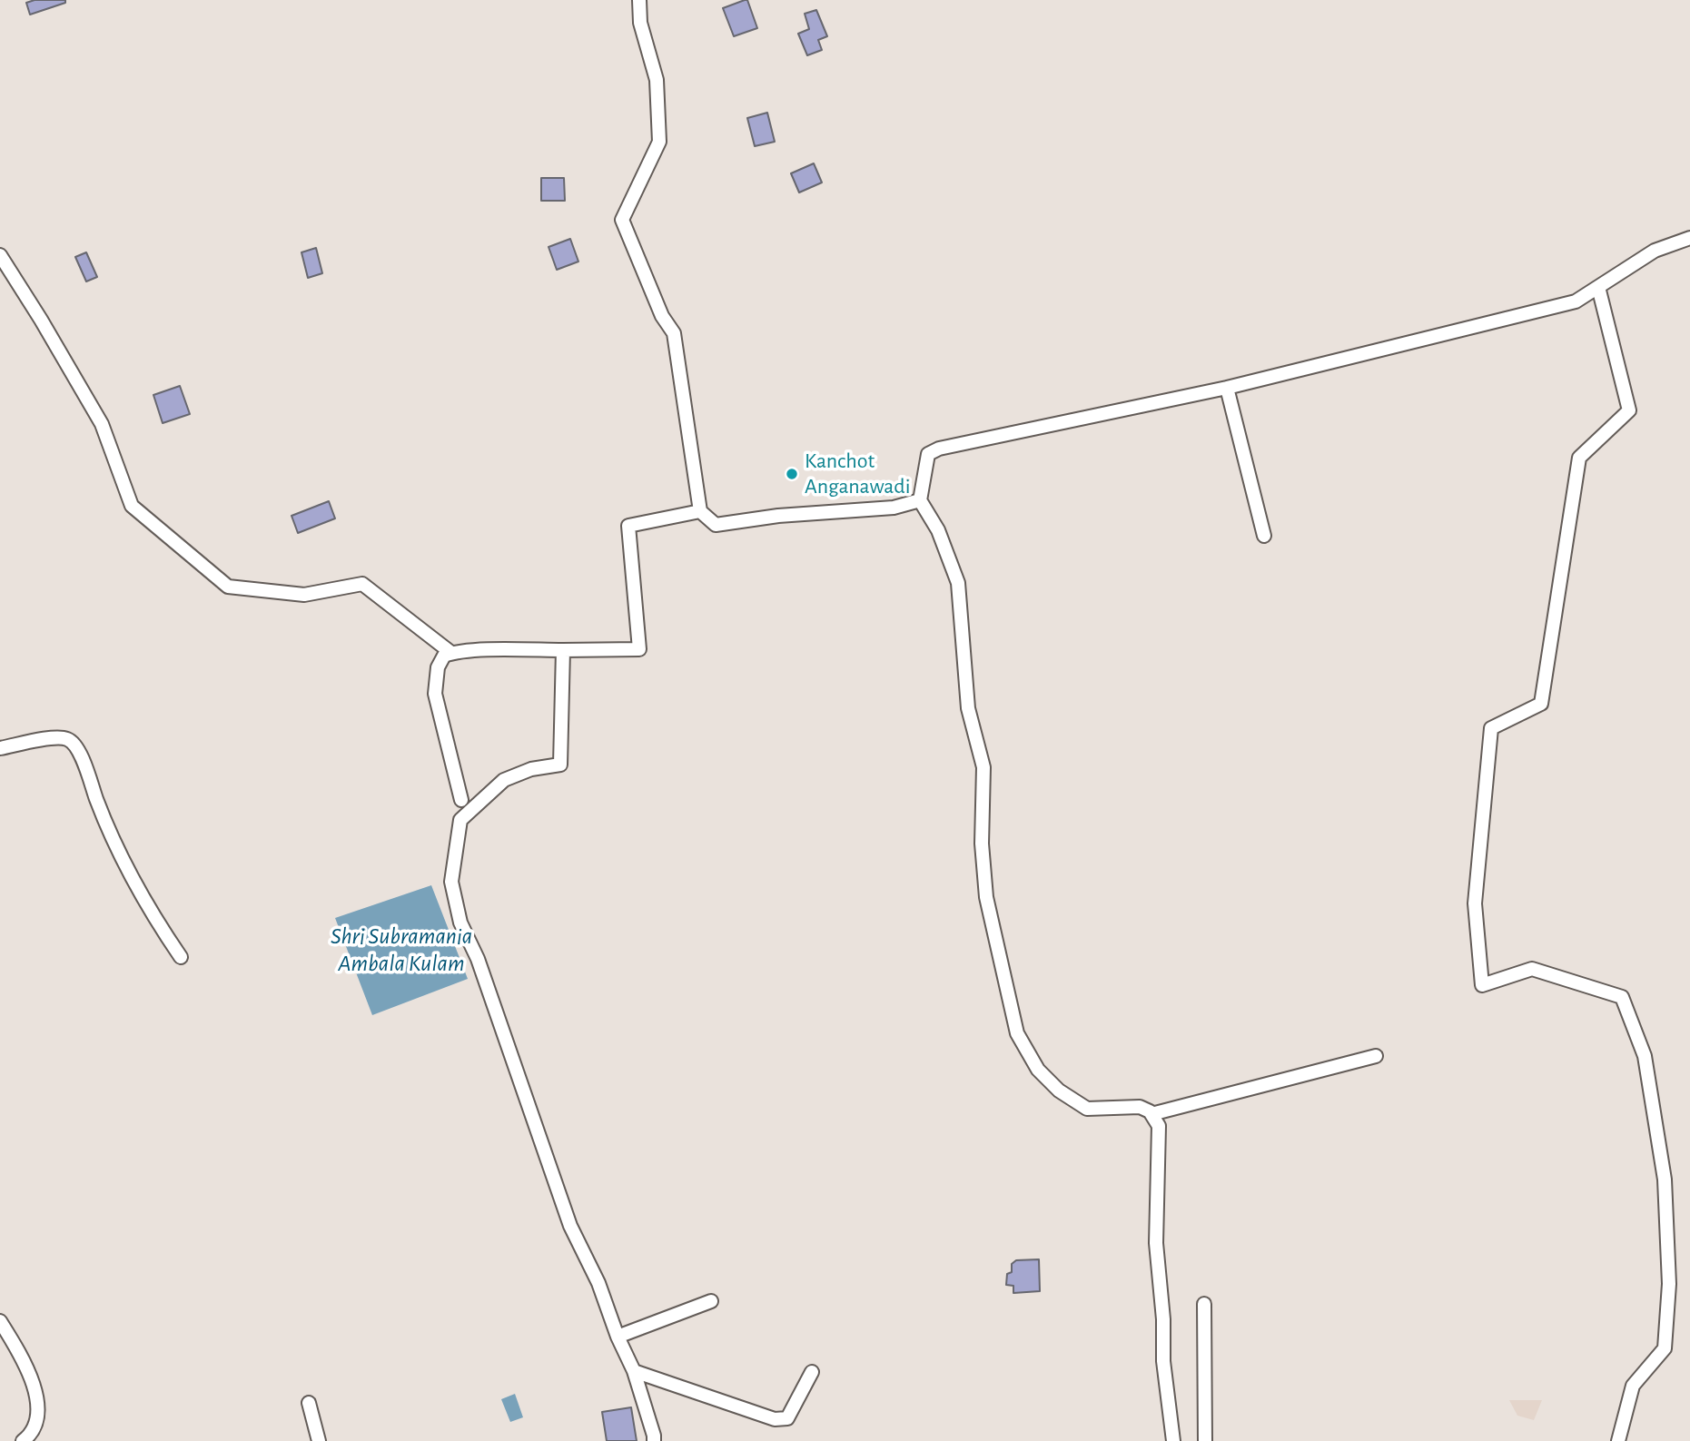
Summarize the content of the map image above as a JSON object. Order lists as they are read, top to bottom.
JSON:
{
  "water": ["Shri Subramania Ambala Kulam"],
  "places": ["Kanchot Anganawadi"]
}
